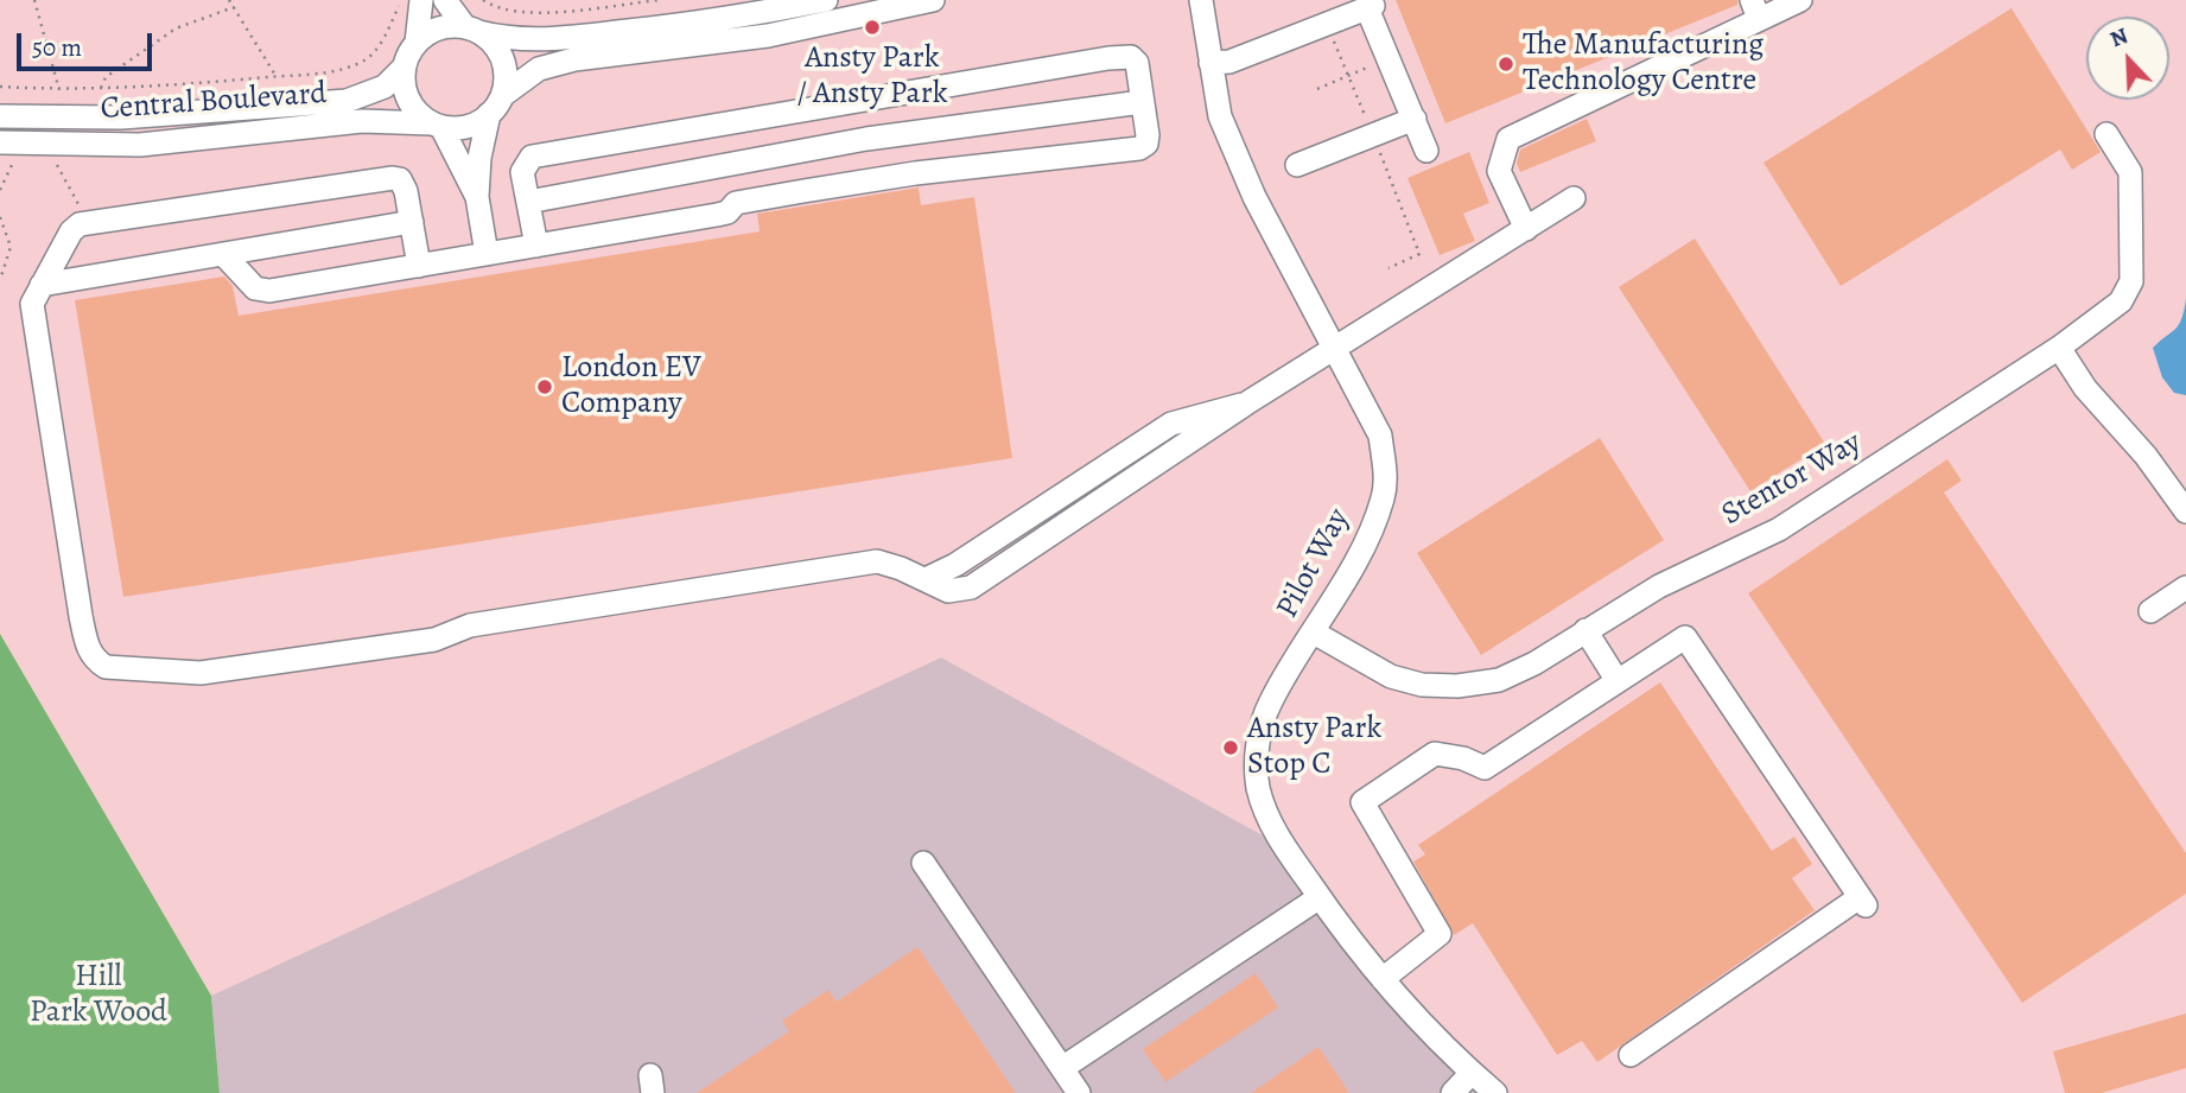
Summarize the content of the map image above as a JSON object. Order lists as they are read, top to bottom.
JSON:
{
  "streets": {
    "street": ["Central Boulevard", "Stentor Way", "Pilot Way"]
  },
  "crossings": [
    ["Stentor Way", "Pilot Way"]
  ],
  "parks": ["Hill Park Wood"],
  "places": [
    "Ansty Park / Ansty Park",
    "The Manufacturing Technology Centre",
    "London EV Company",
    "Ansty Park Stop C"
  ],
  "scale_bar": "50 m",
  "north": "top left"
}
